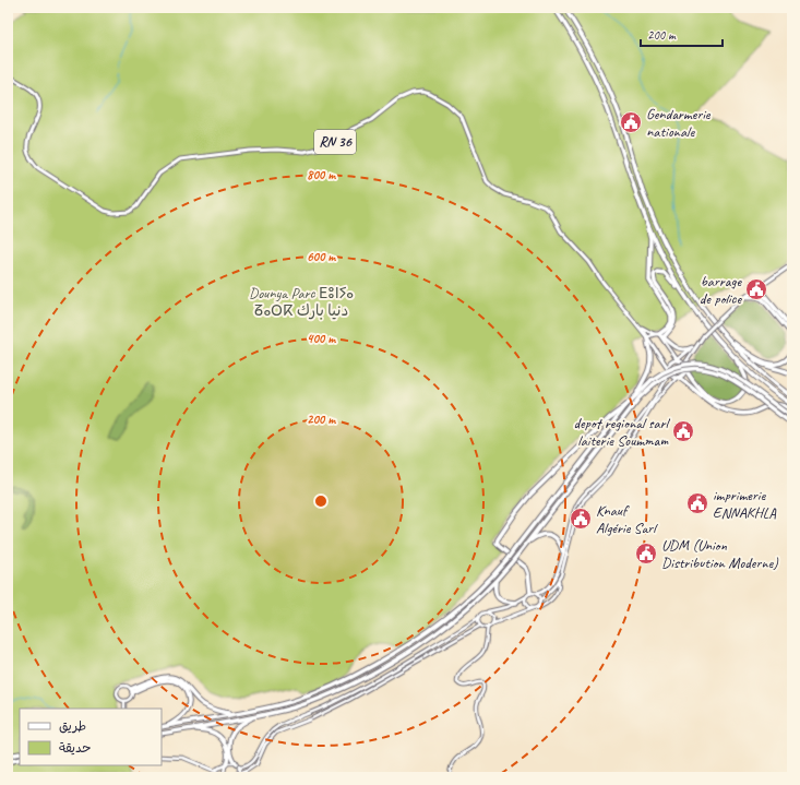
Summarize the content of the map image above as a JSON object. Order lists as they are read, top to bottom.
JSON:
{
  "streets": {
    "main road": ["RN 36"]
  },
  "parks": ["Dounya Parc ⴹⵓⵏⵢⴰ ⵒⴰⵔⴽ دنيا بارك"],
  "places": {
    "public building": [
      "Gendarmerie nationale",
      "barrage de police",
      "depot regional sarl laiterie Soummam",
      "imprimerie ENNAKHLA",
      "Knauf Algérie Sarl",
      "UDM (Union Distribution Moderne)"
    ]
  },
  "legend": ["طريق", "حديقة"],
  "scale_bar": "200 m",
  "rings": [
    "800 m",
    "600 m",
    "400 m",
    "200 m"
  ]
}
